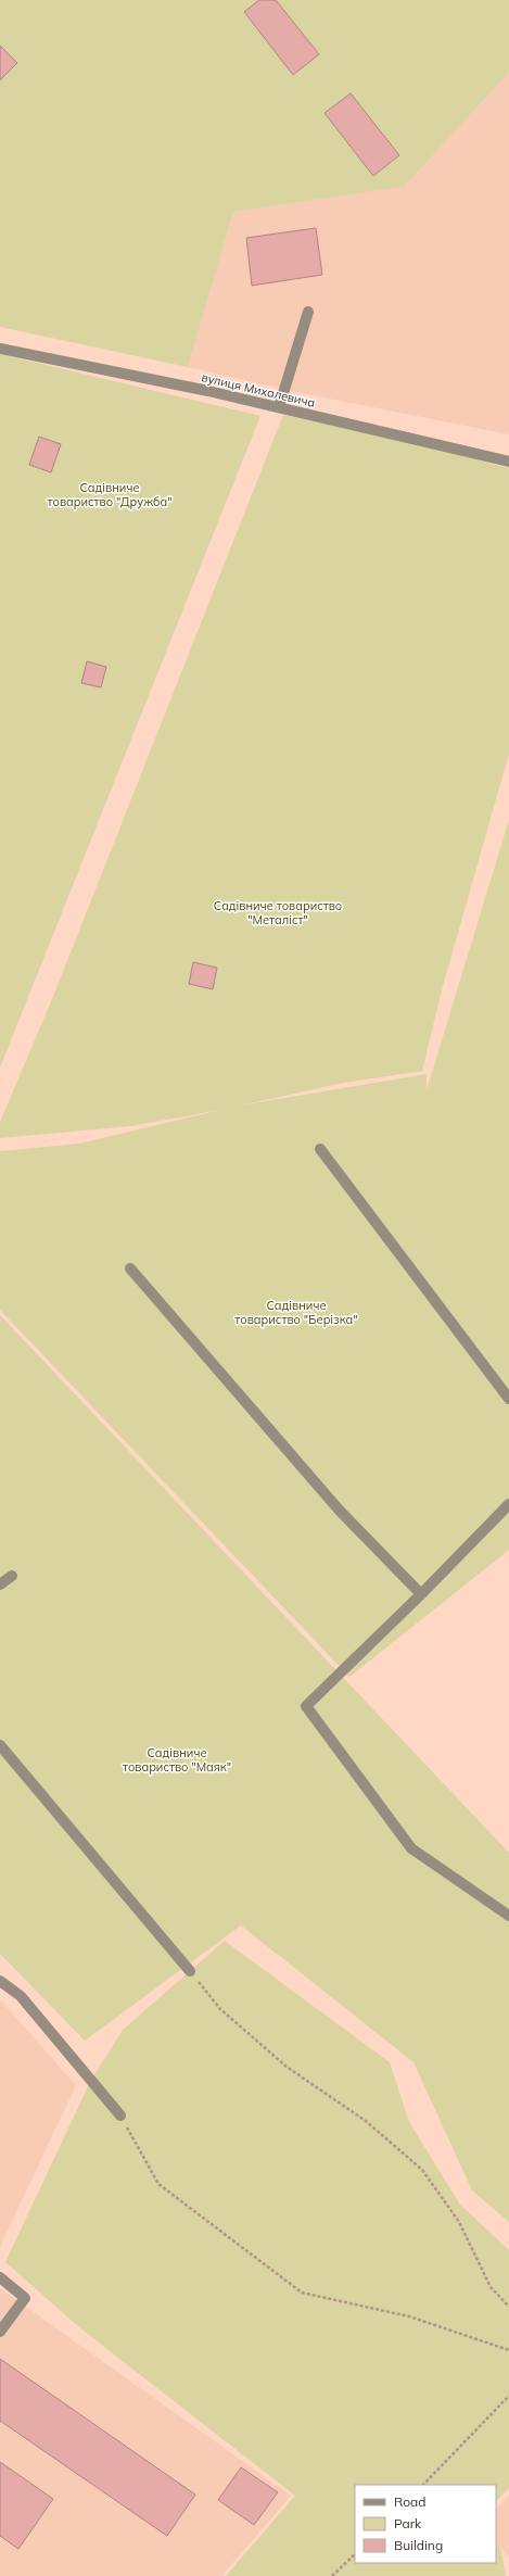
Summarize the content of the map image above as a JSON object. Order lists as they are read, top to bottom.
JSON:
{
  "streets": {
    "street": ["вулиця Михалевича"]
  },
  "parks": [
    "Садівниче товариство \"Дружба\"",
    "Садівниче товариство \"Металіст\"",
    "Садівниче товариство \"Берізка\"",
    "Садівниче товариство \"Маяк\""
  ],
  "legend": ["Road", "Park", "Building"]
}
